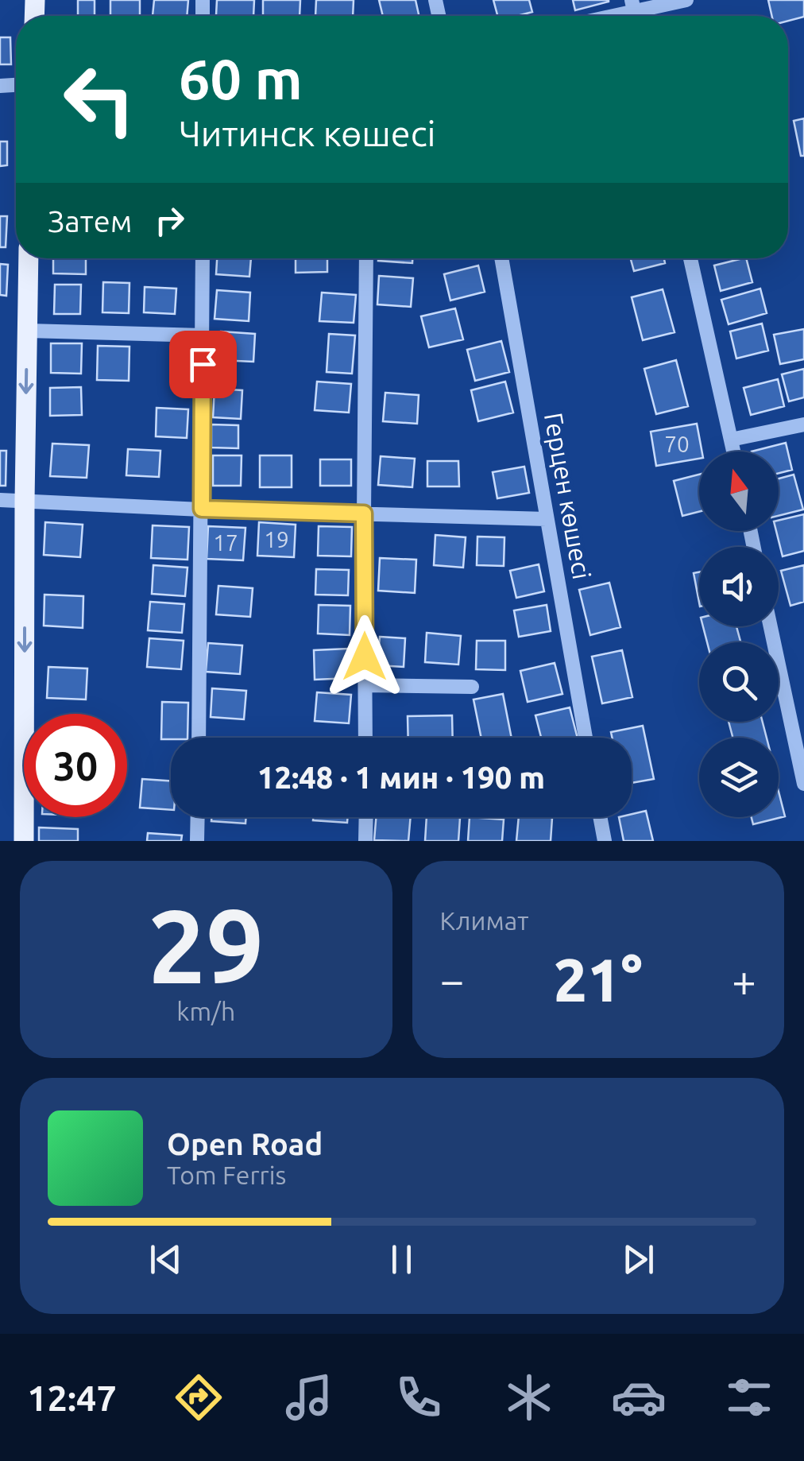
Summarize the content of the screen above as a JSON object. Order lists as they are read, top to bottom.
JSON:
{
  "streets": {
    "street": ["Герцен көшесі"]
  },
  "house_numbers": ["70", "19", "17"],
  "north": "top",
  "page": {
    "turn": ["60 m", "Читинск көшесі"],
    "then": "Затем",
    "limit": "30",
    "trip": "12:48 · 1 мин · 190 m",
    "tile": [
      ["29", "km/h"],
      "Климат"
    ],
    "heat": ["−", "21°", "+"],
    "song": ["Open Road", "Tom Ferris"],
    "tabs": "12:47"
  }
}
